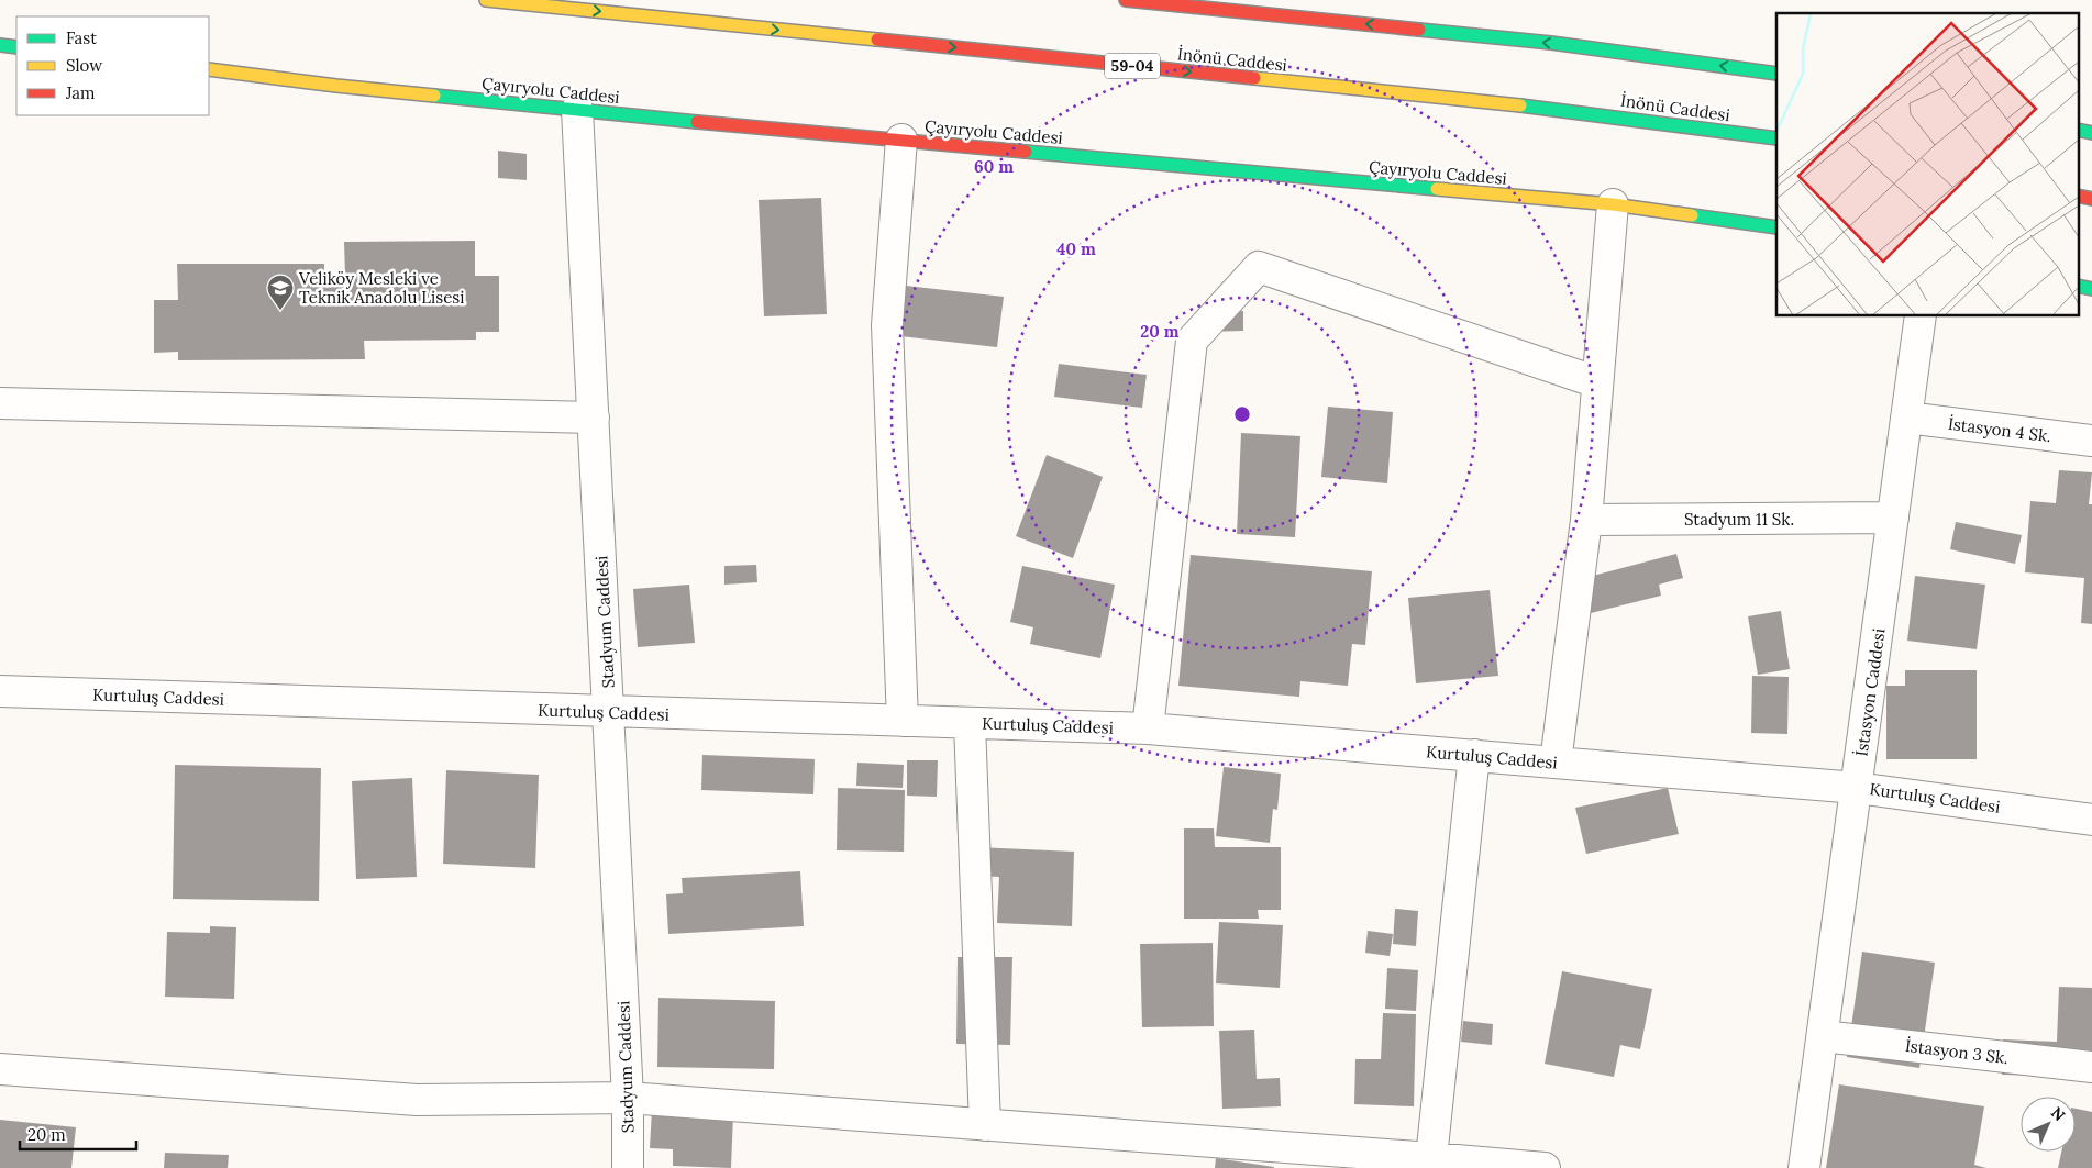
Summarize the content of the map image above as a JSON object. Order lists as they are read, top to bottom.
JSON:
{
  "streets": {
    "main road": ["İnönü Caddesi", "59-04", "Çayıryolu Caddesi"],
    "street": [
      "İstasyon 4 Sk.",
      "Stadyum 11 Sk.",
      "Stadyum Caddesi",
      "İstasyon Caddesi",
      "Kurtuluş Caddesi",
      "İstasyon 3 Sk."
    ]
  },
  "crossings": [
    ["Çayıryolu Caddesi", "Stadyum Caddesi"],
    ["İstasyon 4 Sk.", "İstasyon Caddesi"],
    ["Stadyum 11 Sk.", "İstasyon Caddesi"],
    ["Stadyum Caddesi", "Kurtuluş Caddesi"],
    ["İstasyon Caddesi", "Kurtuluş Caddesi"],
    ["İstasyon Caddesi", "İstasyon 3 Sk."]
  ],
  "places": {
    "school or university": ["Veliköy Mesleki ve Teknik Anadolu Lisesi"]
  },
  "legend": ["Fast", "Slow", "Jam"],
  "scale_bar": "20 m",
  "north": "top right",
  "rings": ["60 m", "40 m", "20 m"]
}
